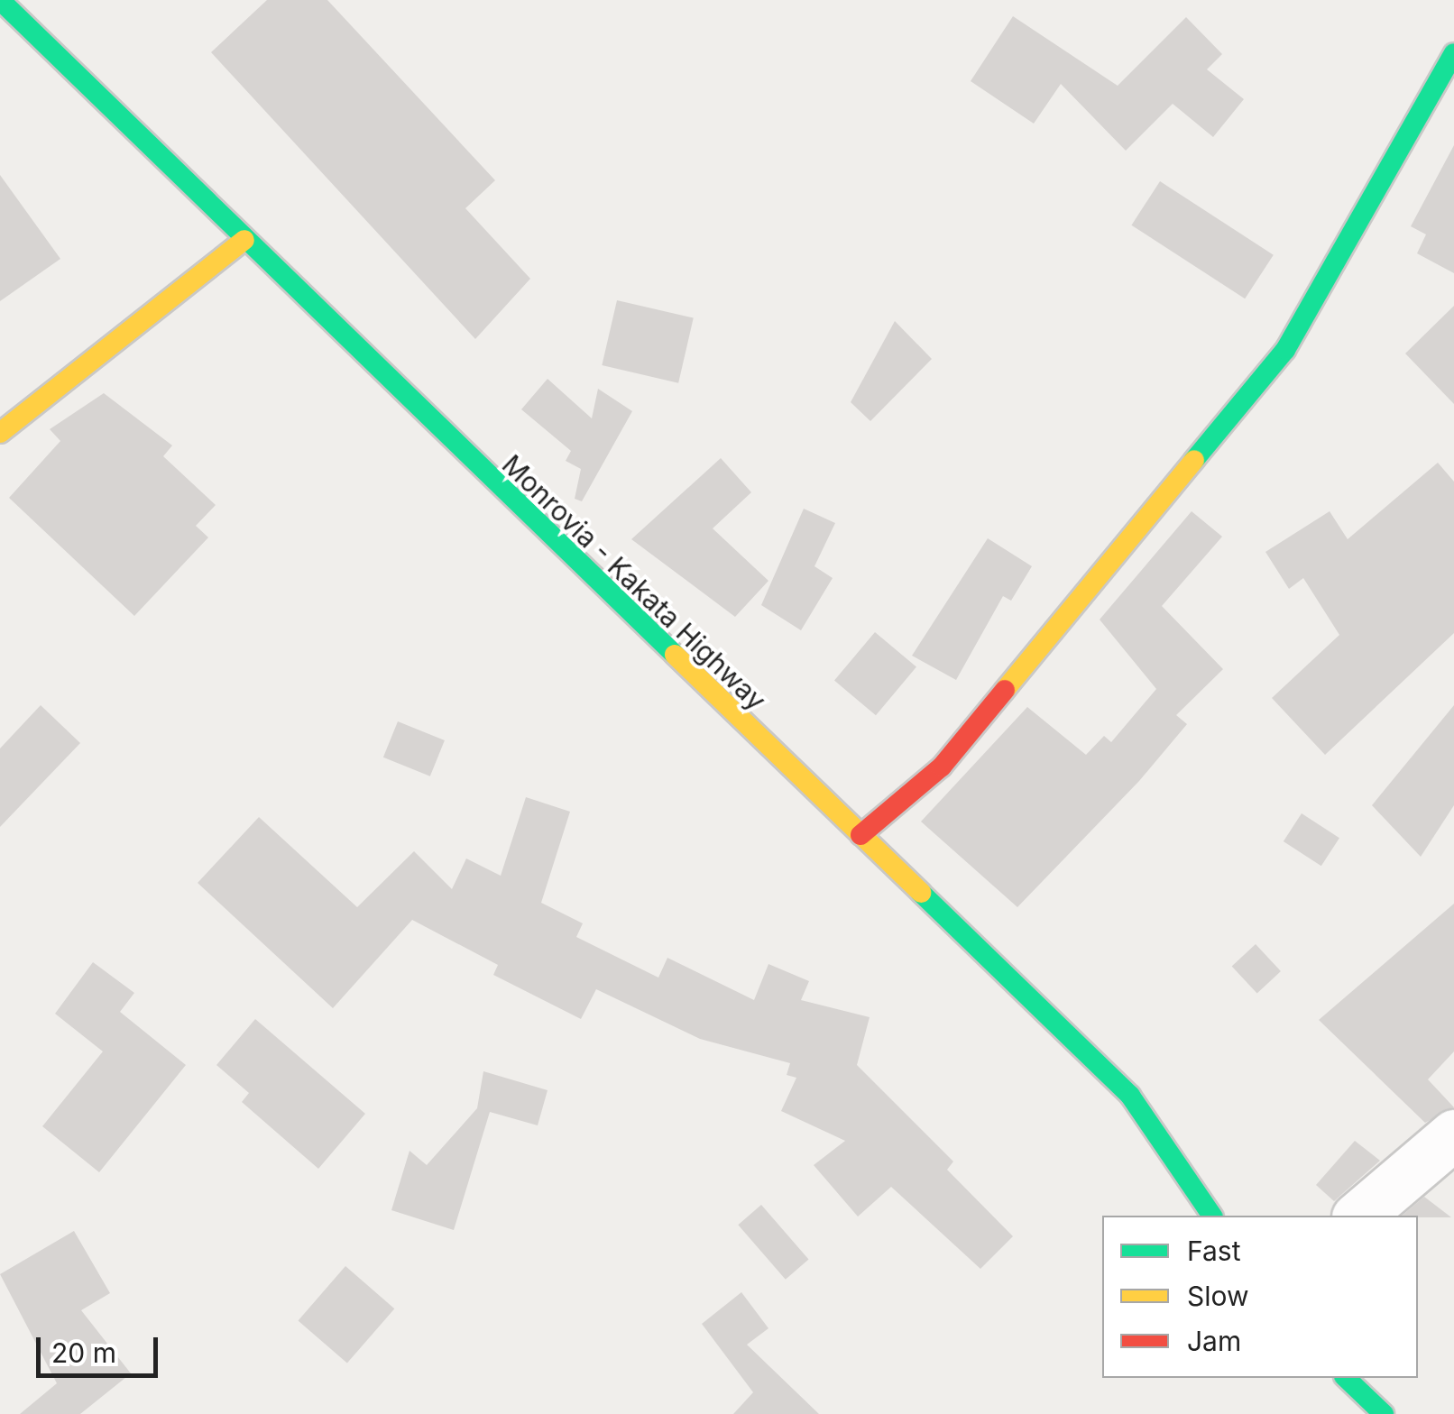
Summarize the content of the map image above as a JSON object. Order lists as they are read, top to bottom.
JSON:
{
  "streets": {
    "main road": ["Monrovia - Kakata Highway"]
  },
  "legend": ["Fast", "Slow", "Jam"],
  "scale_bar": "20 m"
}
